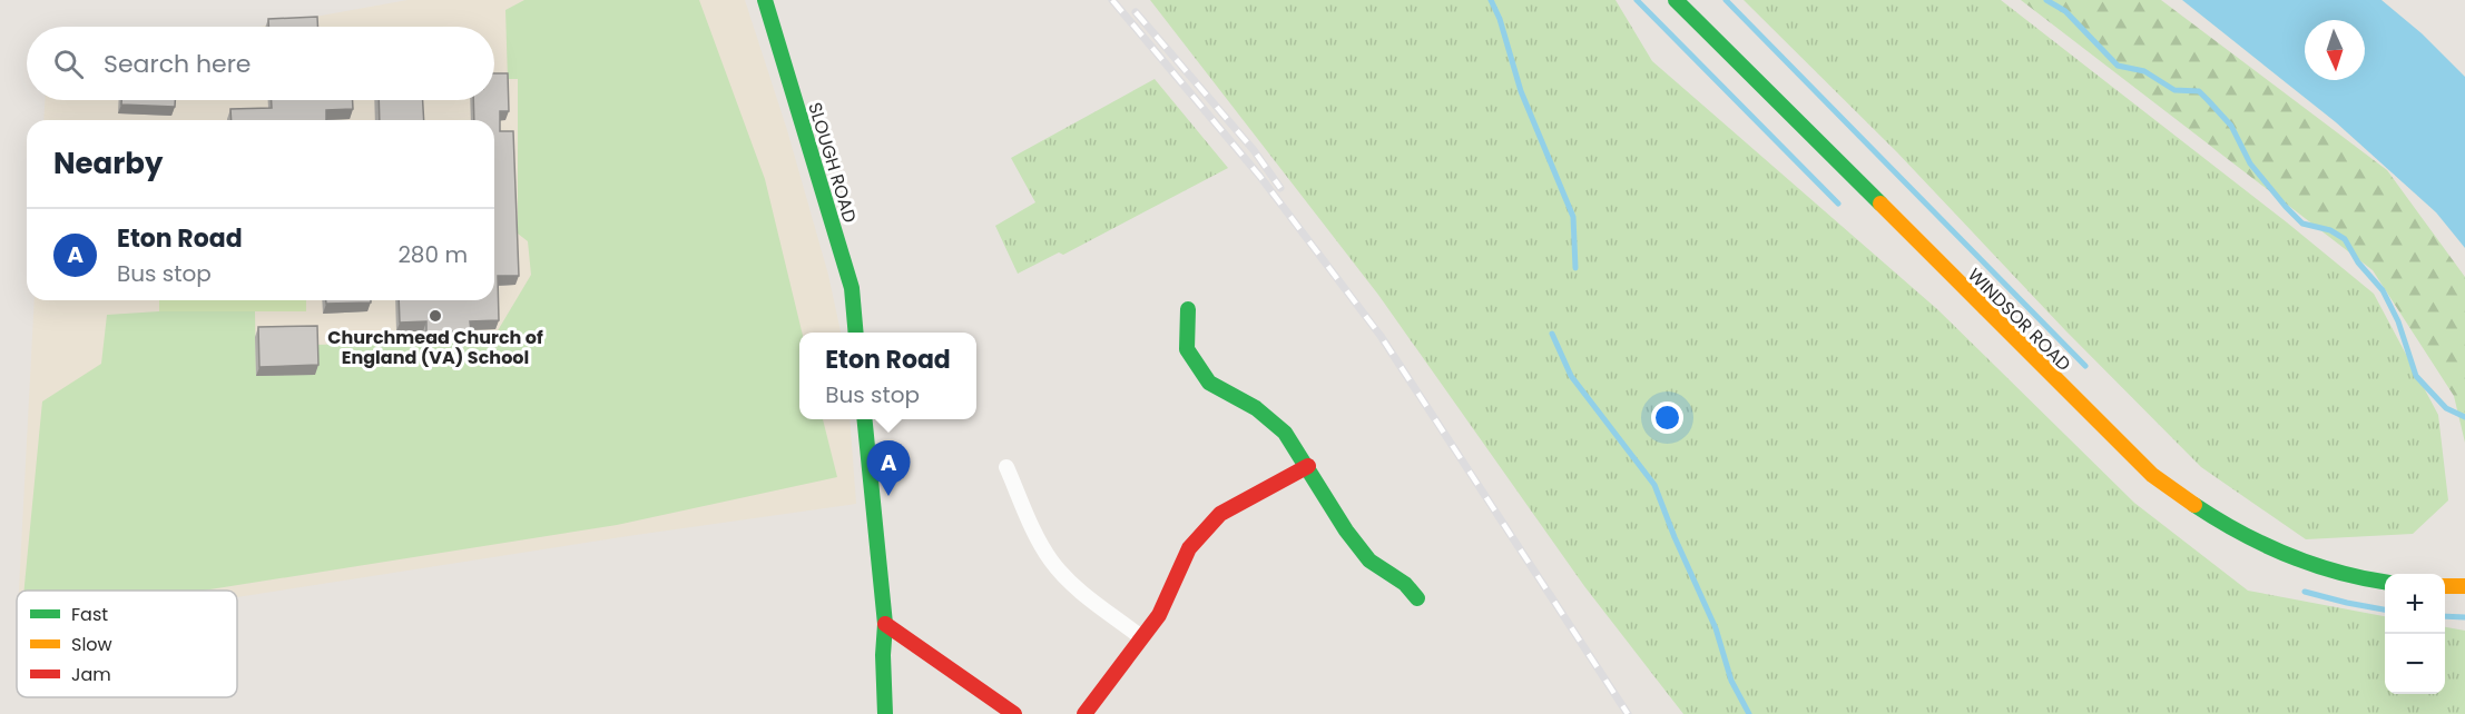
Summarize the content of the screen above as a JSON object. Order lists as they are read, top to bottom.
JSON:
{
  "streets": {
    "main road": ["SLOUGH ROAD", "WINDSOR ROAD"]
  },
  "places": ["Churchmead Church of England (VA) School"],
  "legend": ["Fast", "Slow", "Jam"],
  "north": "bottom",
  "page": {
    "search": "Search here",
    "heading": "Nearby",
    "list": [
      {
        "mark": "A",
        "name": "Eton Road",
        "note": "Bus stop",
        "value": "280 m"
      }
    ],
    "popup": ["Eton Road", "Bus stop"],
    "pins": "A",
    "map_buttons": ["+", "−"]
  }
}
